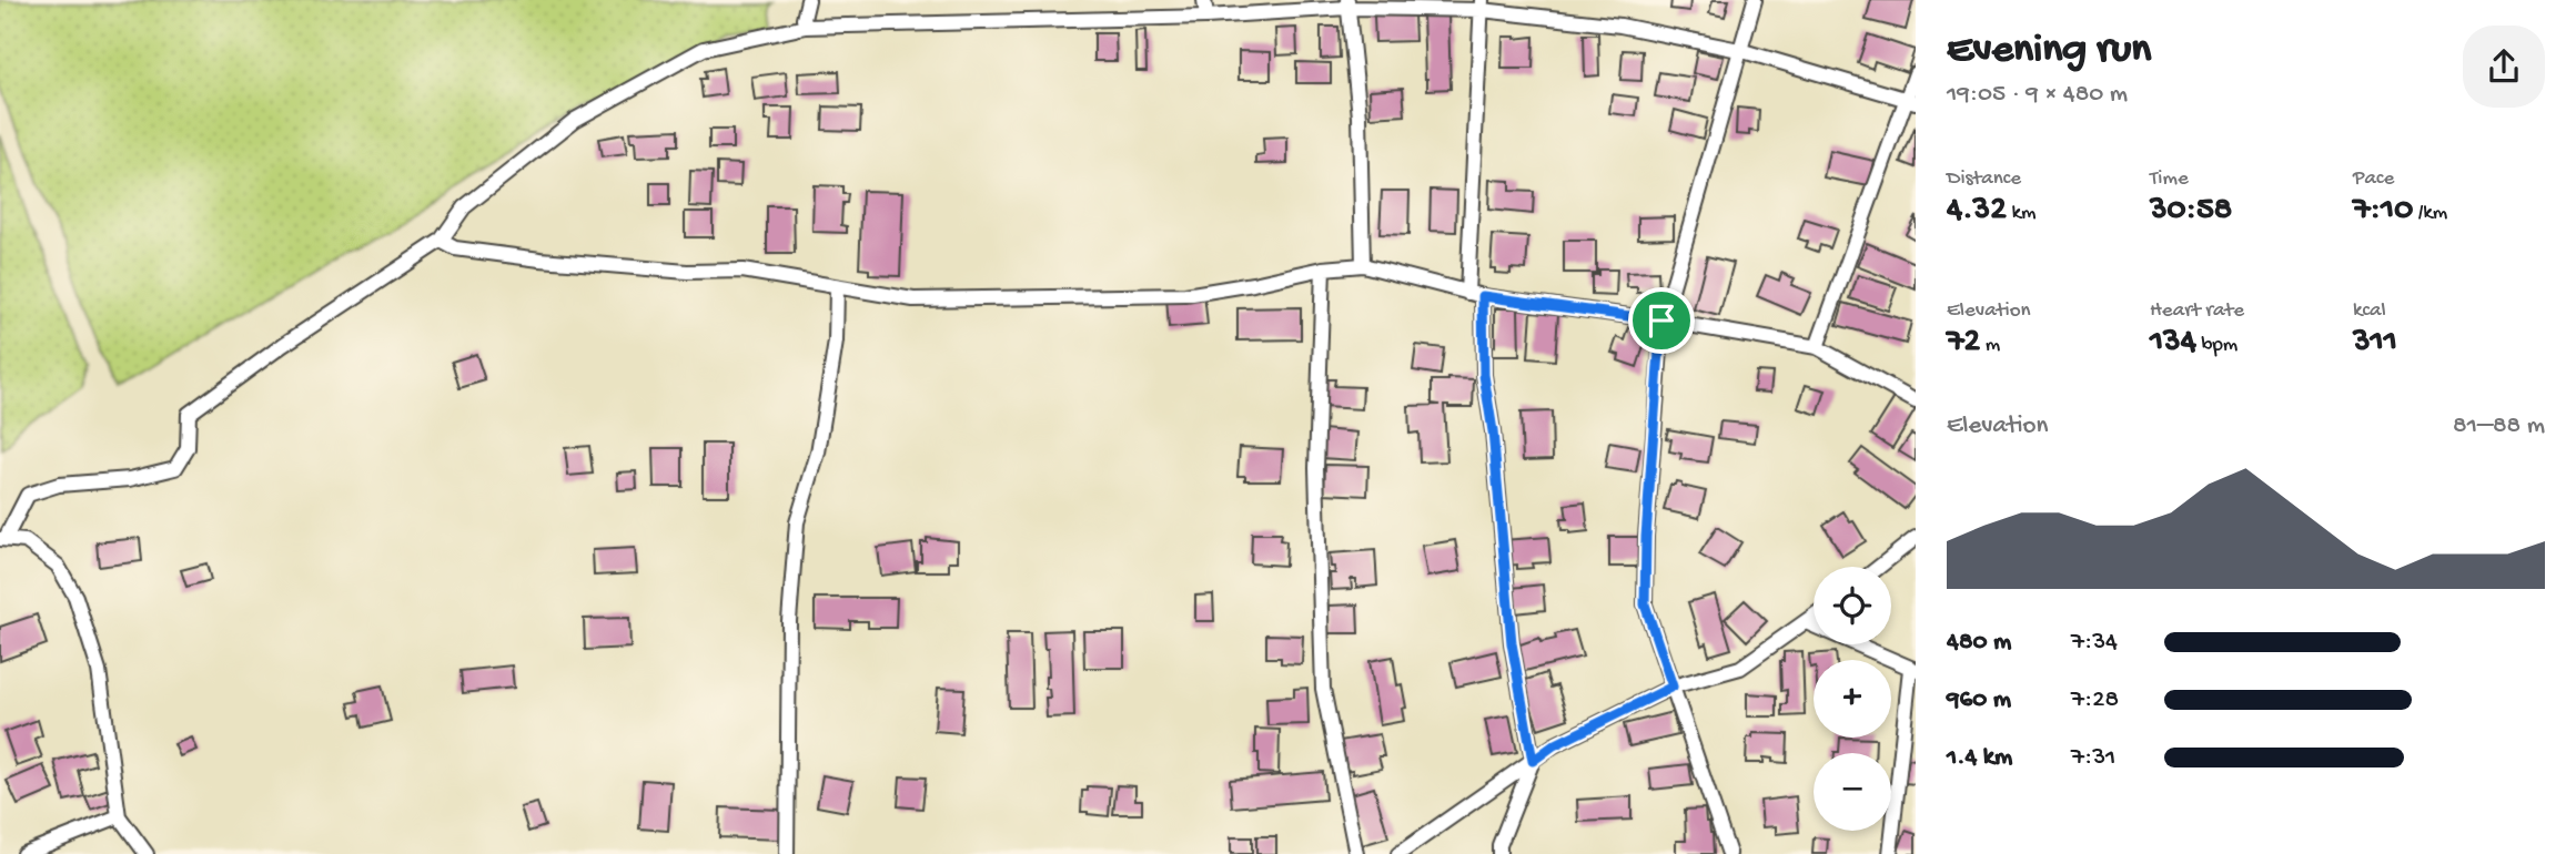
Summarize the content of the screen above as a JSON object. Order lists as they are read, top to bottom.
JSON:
{
  "page": {
    "heading": ["Evening run", "19:05 · 9 × 480 m"],
    "stats": [
      ["Distance", "4.32 km"],
      ["Time", "30:58"],
      ["Pace", "7:10 /km"],
      ["Elevation", "72 m"],
      ["Heart rate", "134 bpm"],
      ["kcal", "311"]
    ],
    "chart": ["Elevation", "81–88 m"],
    "map_buttons": ["+", "−"],
    "list": [
      {
        "name": "480 m",
        "note": "7:34"
      },
      {
        "name": "960 m",
        "note": "7:28"
      },
      {
        "name": "1.4 km",
        "note": "7:31"
      }
    ]
  }
}
